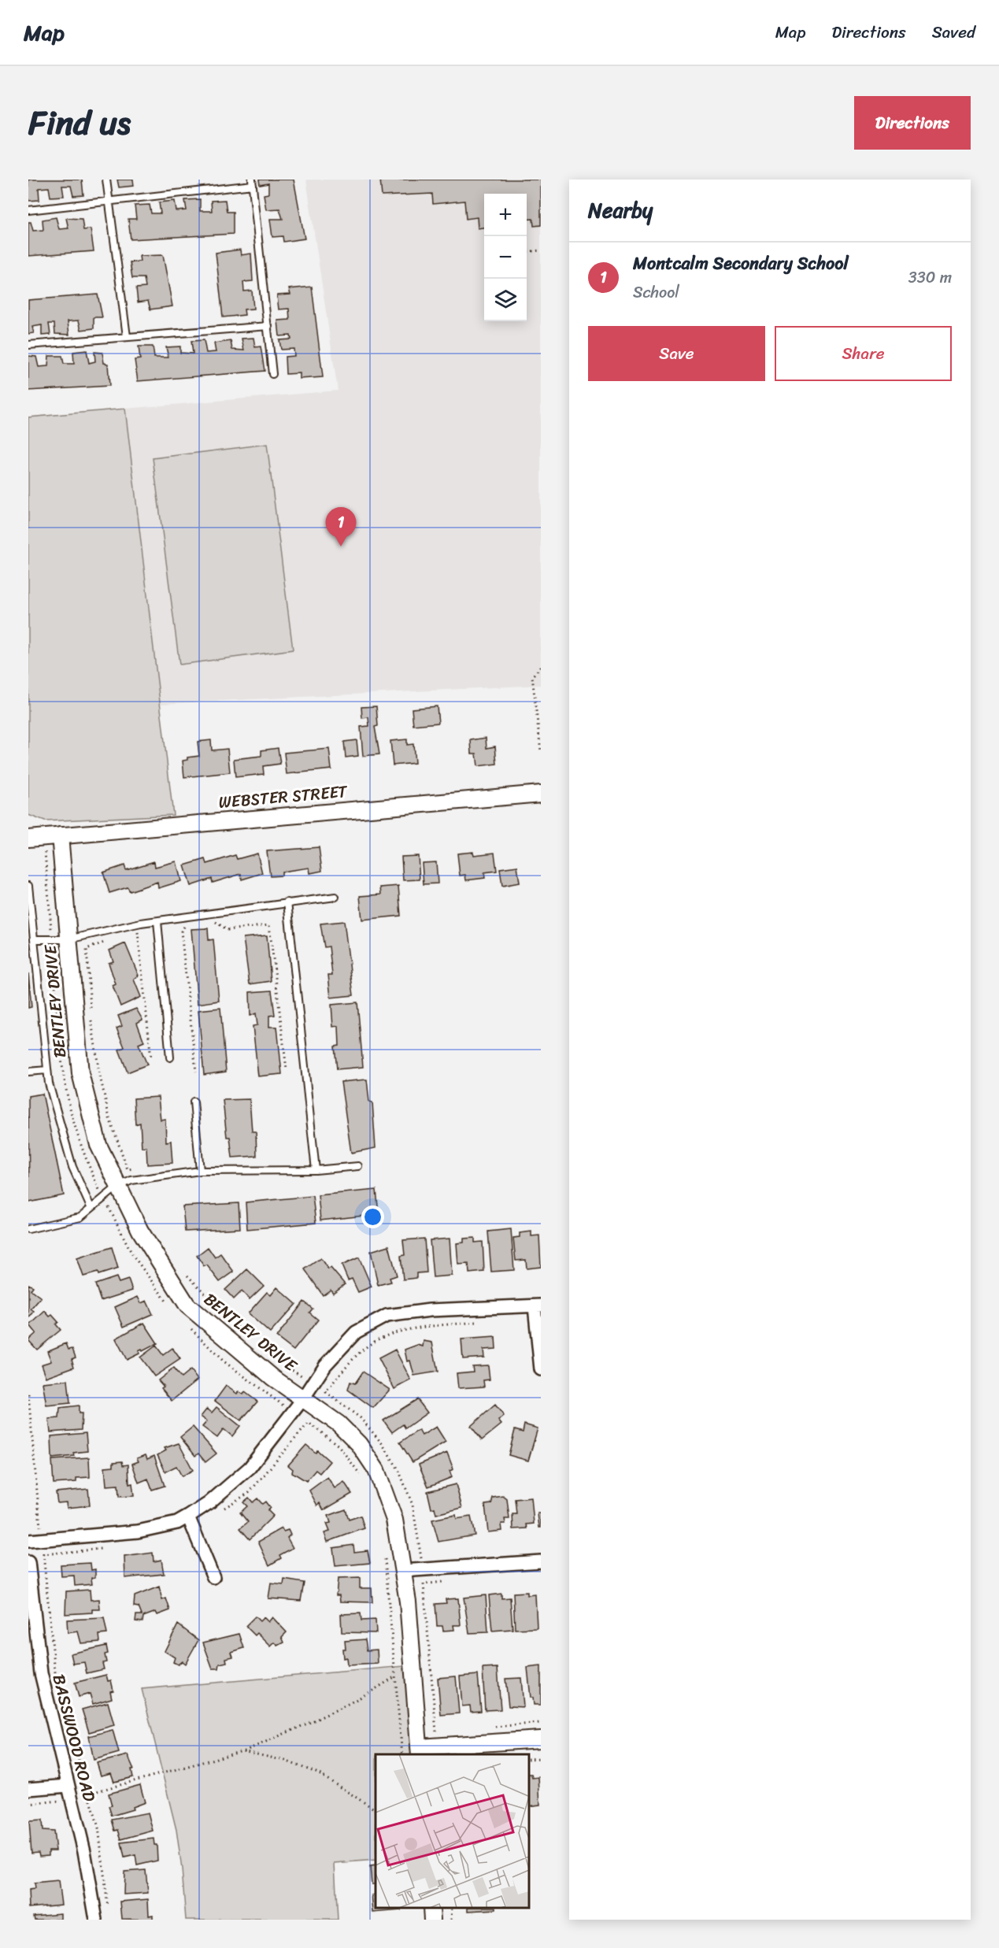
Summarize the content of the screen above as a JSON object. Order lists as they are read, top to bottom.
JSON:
{
  "streets": {
    "street": ["WEBSTER STREET", "BENTLEY DRIVE", "BASSWOOD ROAD"]
  },
  "crossings": [
    ["WEBSTER STREET", "BENTLEY DRIVE"]
  ],
  "page": {
    "header": "Map",
    "nav": ["Map", "Directions", "Saved"],
    "title": "Find us",
    "buttons": [
      "Directions",
      ["Save", "Share"]
    ],
    "heading": "Nearby",
    "map_buttons": ["+", "−"],
    "list": [
      {
        "mark": "1",
        "name": "Montcalm Secondary School",
        "note": "School",
        "value": "330 m"
      }
    ],
    "pins": "1"
  }
}
